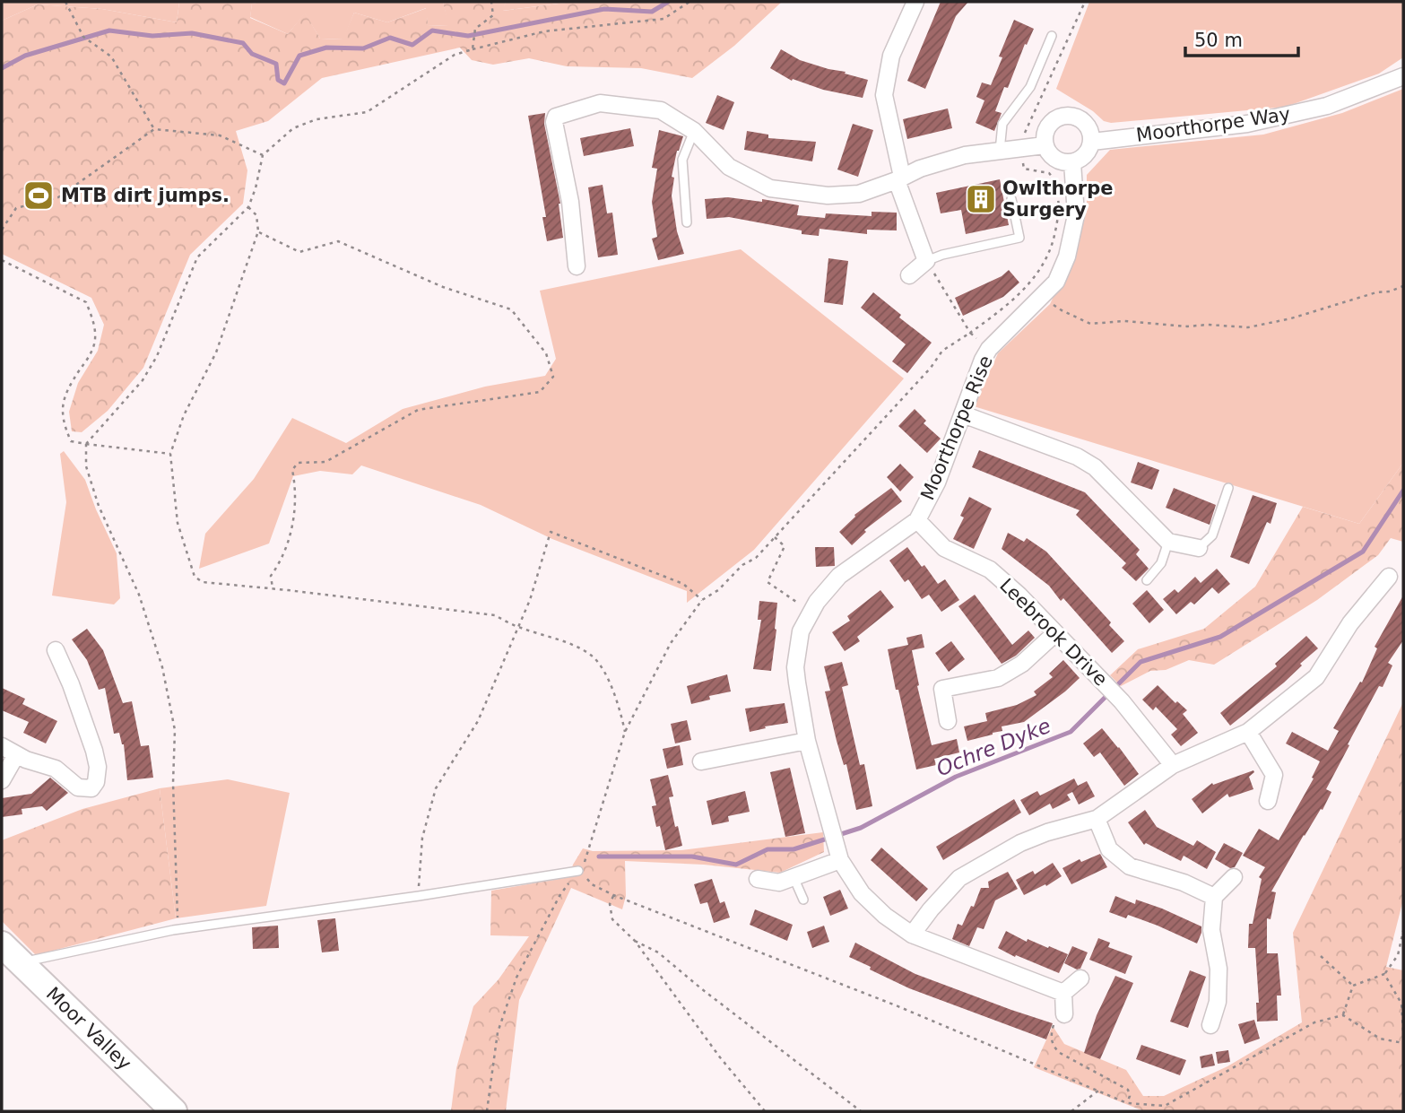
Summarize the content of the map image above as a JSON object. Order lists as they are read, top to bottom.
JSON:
{
  "streets": {
    "main road": ["Moor Valley"],
    "street": ["Moorthorpe Way", "Moorthorpe Rise", "Leebrook Drive"]
  },
  "crossings": [
    ["Moorthorpe Way", "Moorthorpe Rise"],
    ["Moorthorpe Rise", "Leebrook Drive"]
  ],
  "water": ["Ochre Dyke"],
  "places": {
    "sports": ["MTB dirt jumps."],
    "building": ["Owlthorpe Surgery"]
  },
  "scale_bar": "50 m"
}
